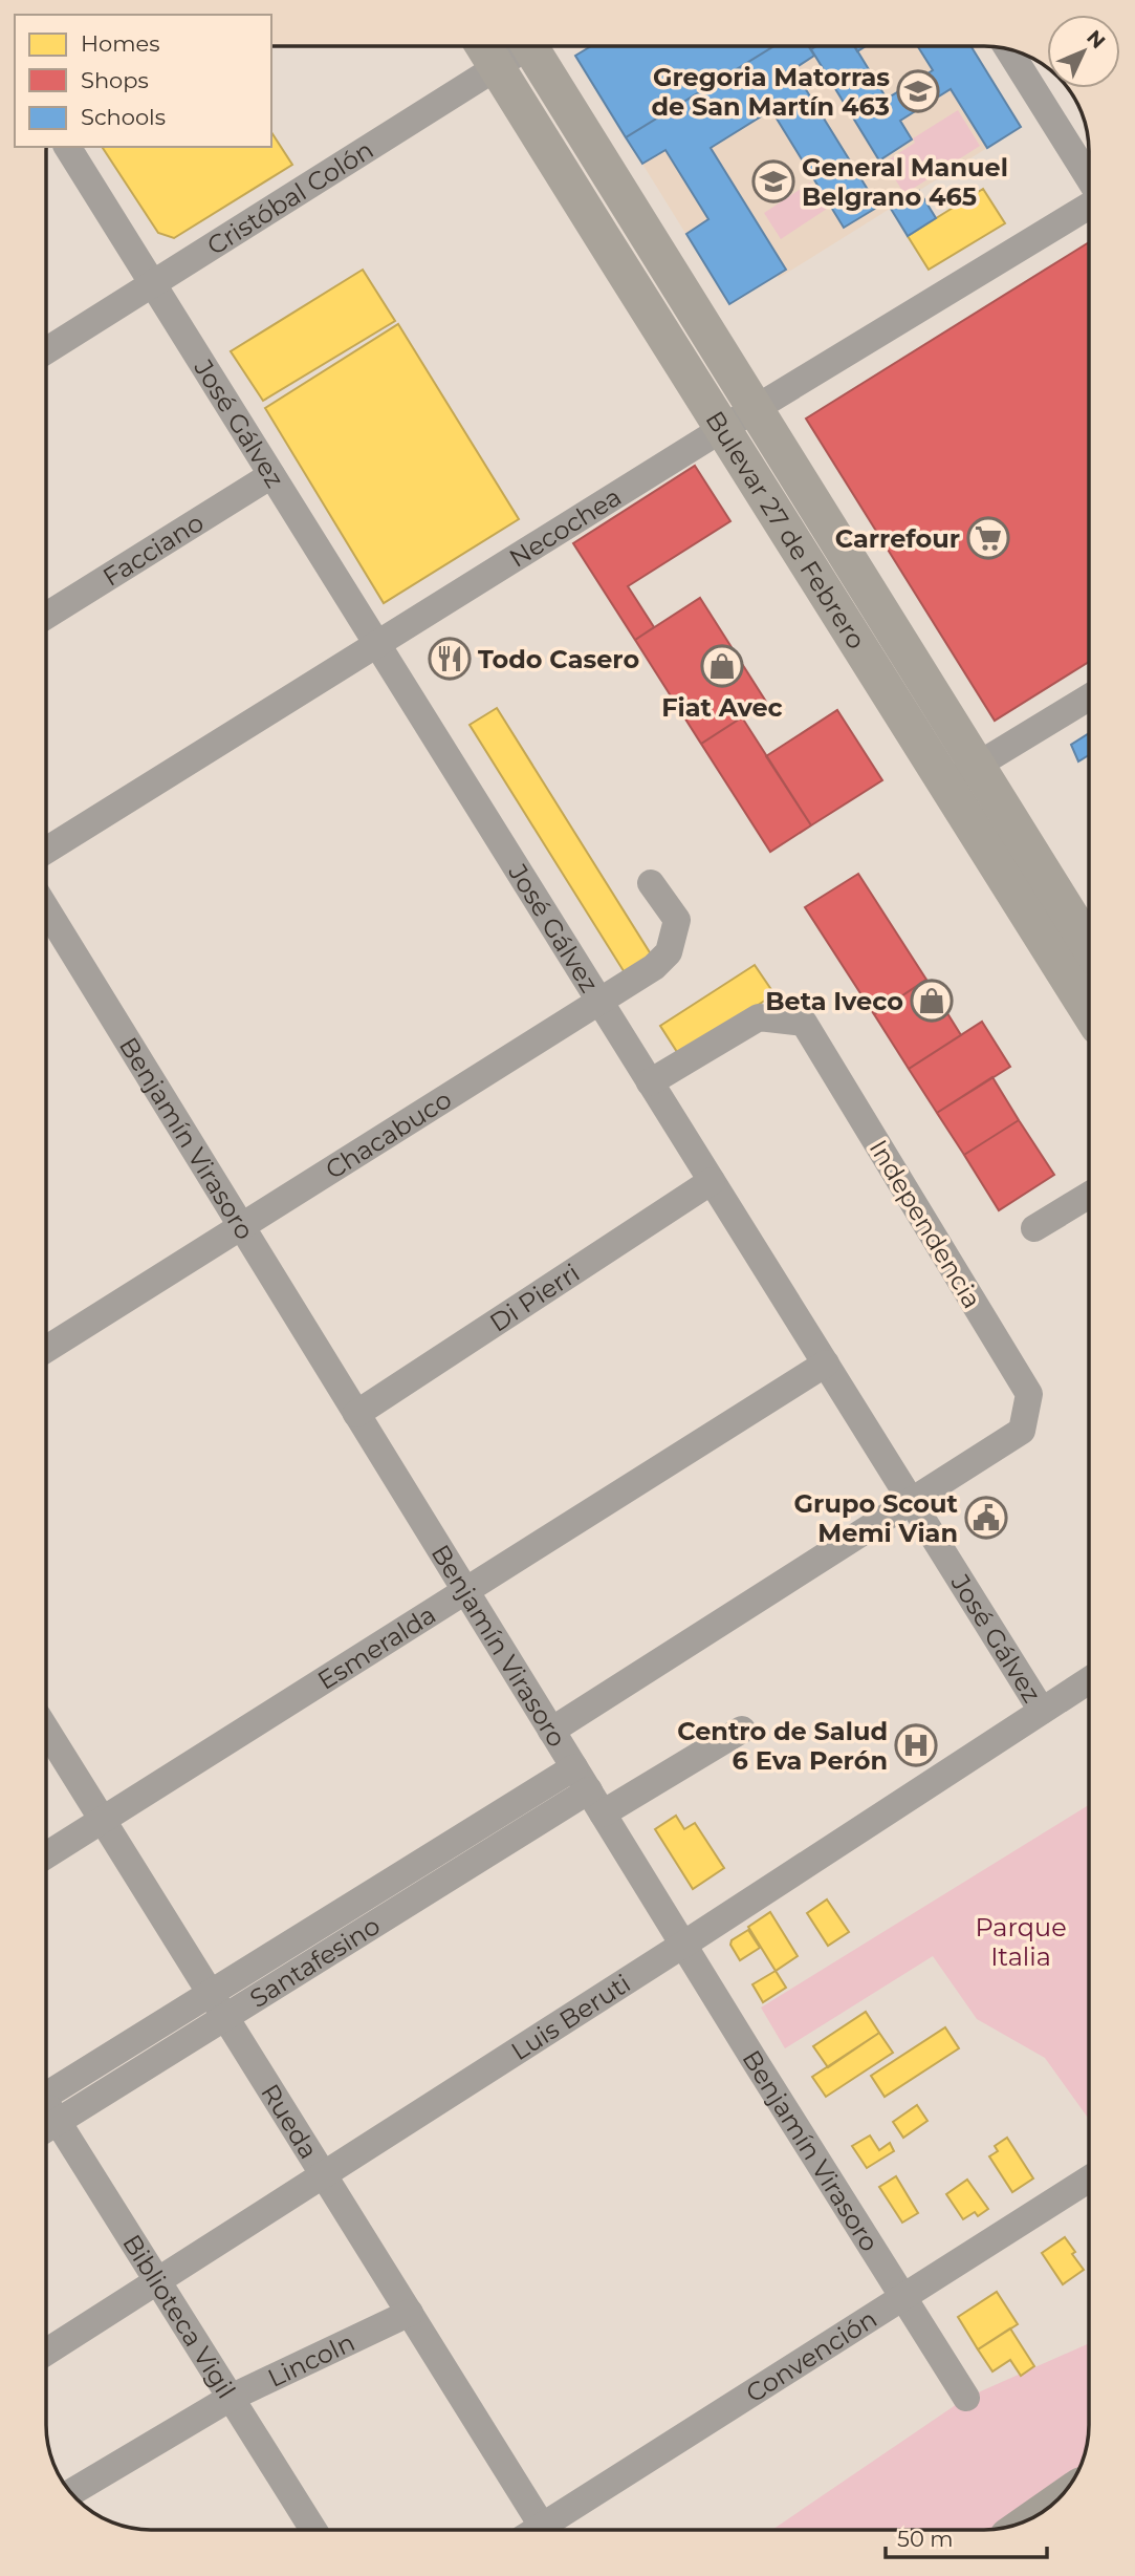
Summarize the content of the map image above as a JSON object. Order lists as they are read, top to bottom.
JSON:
{
  "streets": {
    "main road": ["Bulevar 27 de Febrero"],
    "street": [
      "Cristóbal Colón",
      "José Gálvez",
      "Necochea",
      "Facciano",
      "Chacabuco",
      "Benjamín Virasoro",
      "Independencia",
      "Di Pierri",
      "Esmeralda",
      "Santafesino",
      "Luis Beruti",
      "Rueda",
      "Biblioteca Vigil",
      "Convención",
      "Lincoln"
    ]
  },
  "crossings": [
    ["Cristóbal Colón", "José Gálvez"],
    ["Cristóbal Colón", "Bulevar 27 de Febrero"],
    ["José Gálvez", "Necochea"],
    ["José Gálvez", "Facciano"],
    ["José Gálvez", "Chacabuco"],
    ["José Gálvez", "Independencia"],
    ["José Gálvez", "Di Pierri"],
    ["José Gálvez", "Esmeralda"],
    ["José Gálvez", "Luis Beruti"],
    ["Necochea", "Bulevar 27 de Febrero"],
    ["Chacabuco", "Benjamín Virasoro"],
    ["Benjamín Virasoro", "Di Pierri"],
    ["Benjamín Virasoro", "Esmeralda"],
    ["Benjamín Virasoro", "Santafesino"],
    ["Benjamín Virasoro", "Luis Beruti"],
    ["Benjamín Virasoro", "Convención"],
    ["Esmeralda", "Rueda"],
    ["Santafesino", "Rueda"],
    ["Santafesino", "Biblioteca Vigil"],
    ["Luis Beruti", "Rueda"],
    ["Luis Beruti", "Biblioteca Vigil"],
    ["Rueda", "Lincoln"],
    ["Biblioteca Vigil", "Lincoln"]
  ],
  "parks": ["Parque Italia"],
  "places": {
    "school or university": ["Gregoria Matorras de San Martín 463", "General Manuel Belgrano 465"],
    "supermarket": ["Carrefour"],
    "restaurant": ["Todo Casero"],
    "shop": ["Fiat Avec", "Beta Iveco"],
    "public building": ["Grupo Scout Memi Vian"],
    "hospital": ["Centro de Salud 6 Eva Perón"]
  },
  "legend": ["Homes", "Shops", "Schools"],
  "scale_bar": "50 m",
  "north": "top right"
}
